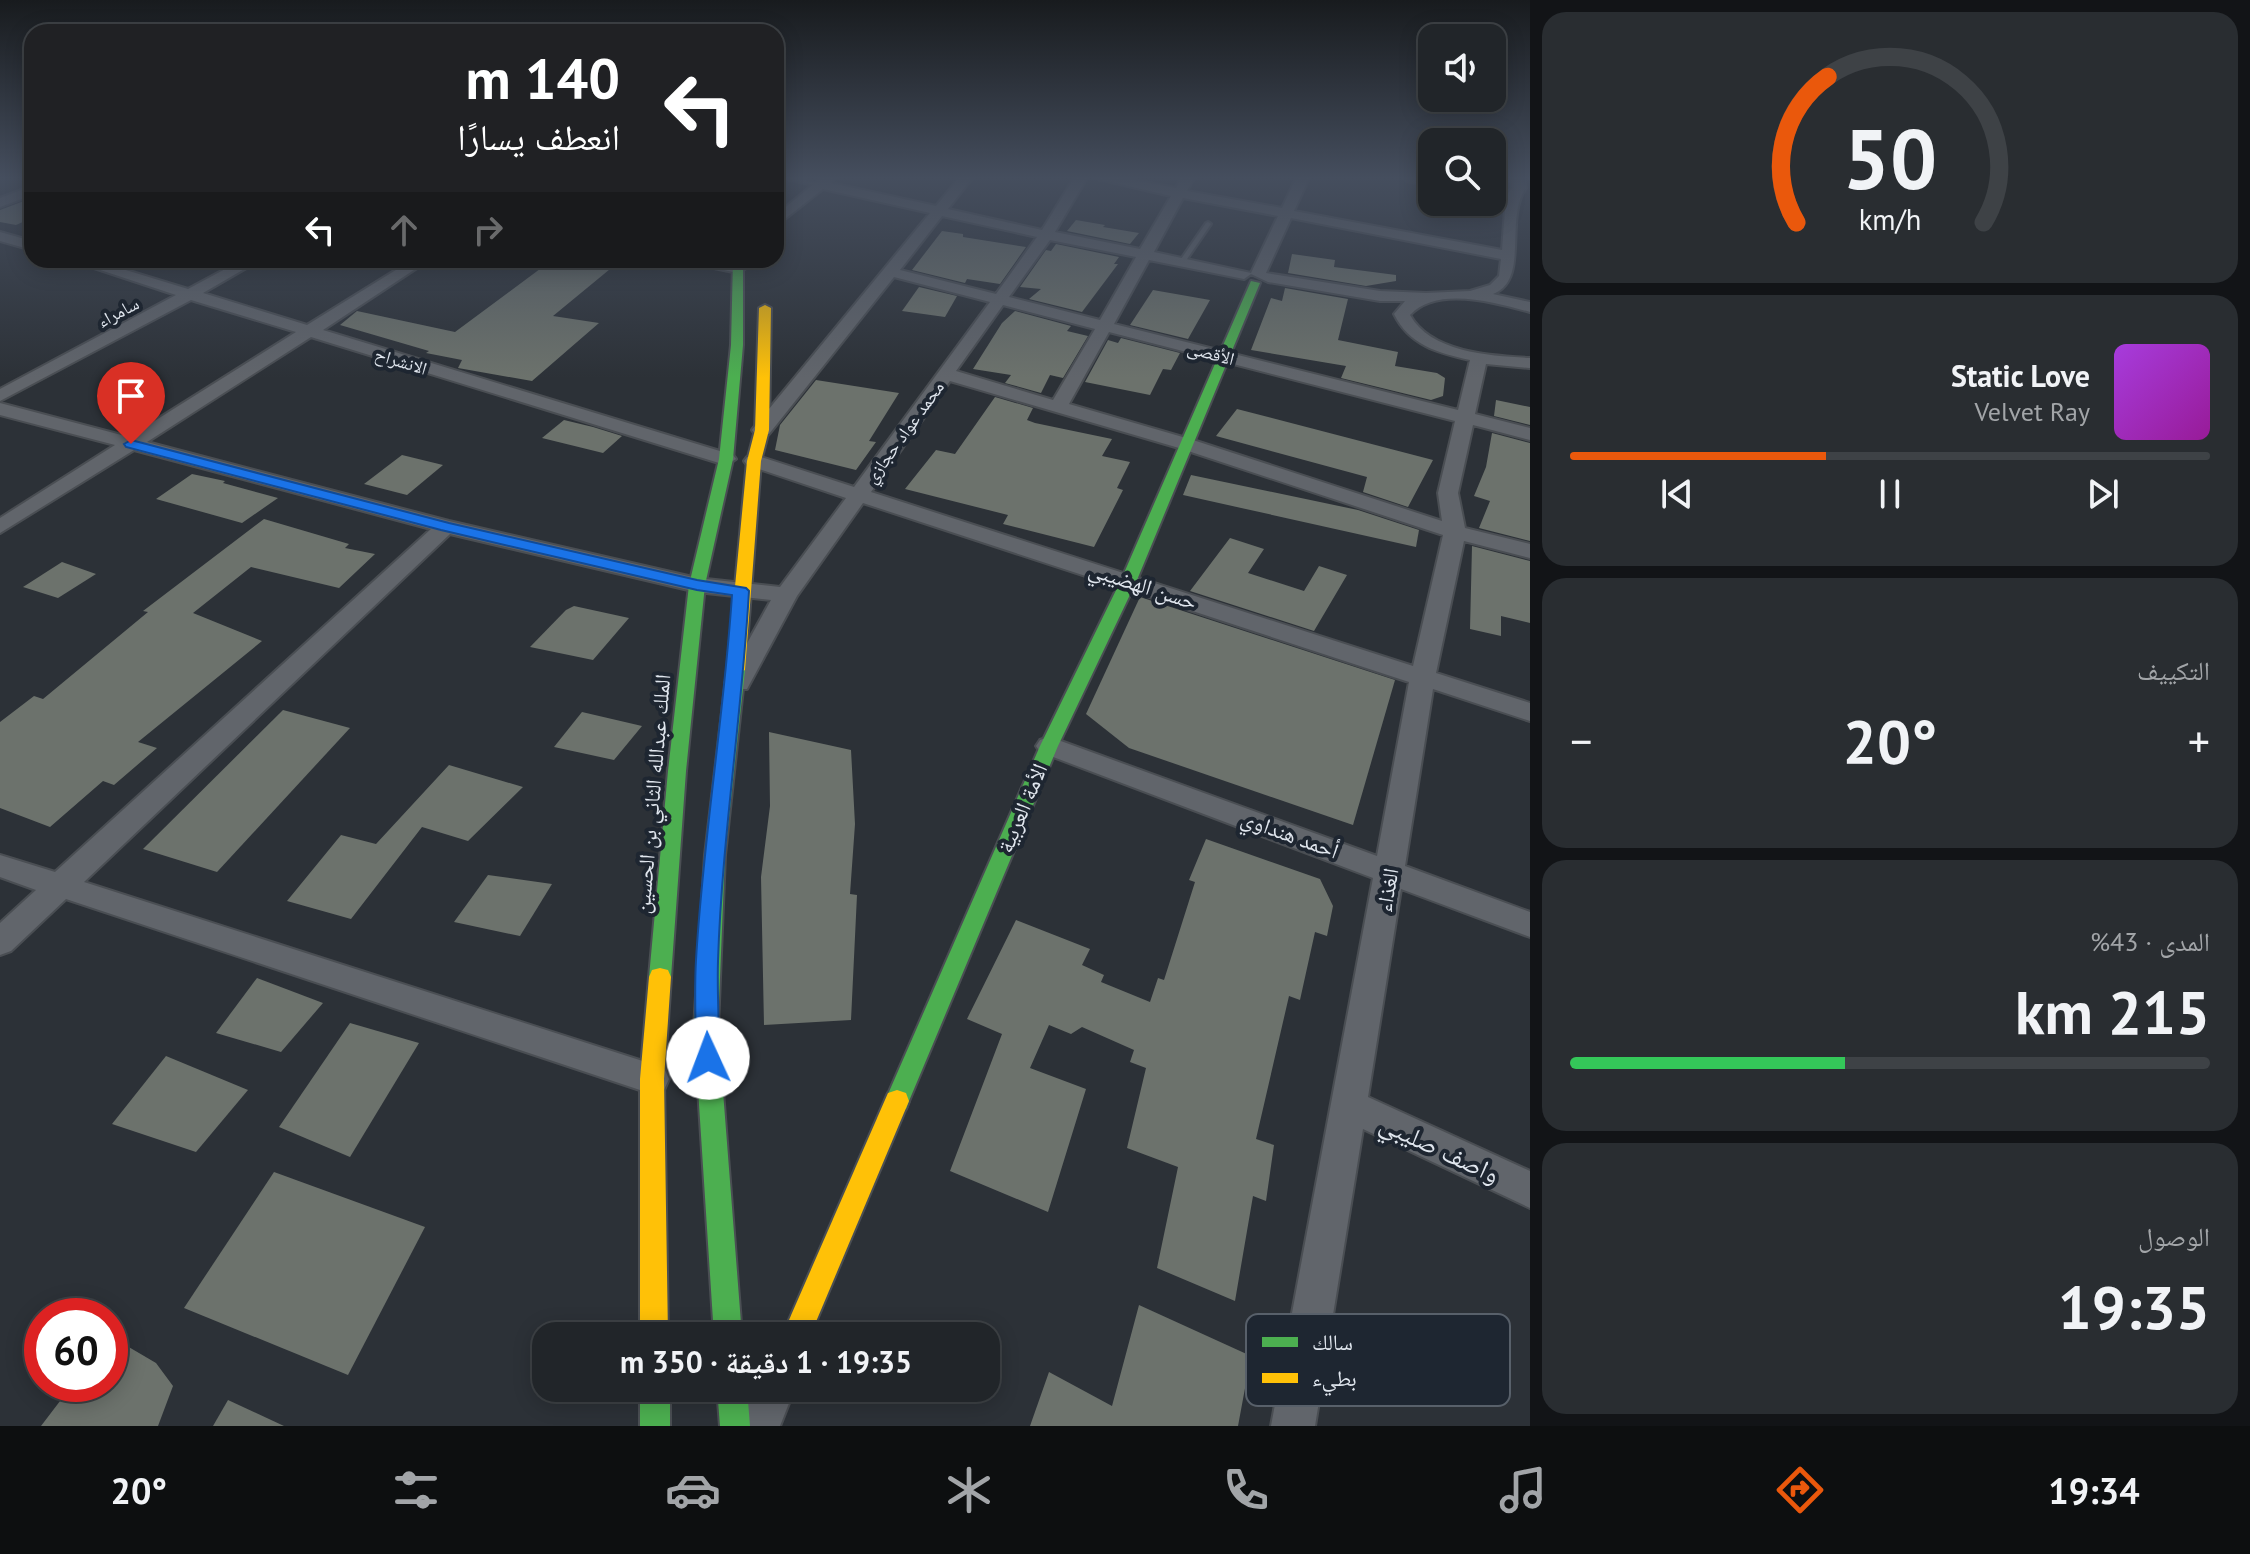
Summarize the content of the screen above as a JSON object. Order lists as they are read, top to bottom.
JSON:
{
  "streets": {
    "main road": ["الملك عبدالله الثاني بن الحسين", "الأمة العربية"],
    "street": [
      "سامراء",
      "الأقصى",
      "الانشراح",
      "محمد عواد حجازي",
      "حسن الهضيبي",
      "أحمد هنداوي",
      "الغذاء",
      "واصف صليبي"
    ]
  },
  "crossings": [
    ["سامراء", "الانشراح"],
    ["الأقصى", "محمد عواد حجازي"],
    ["الأقصى", "الأمة العربية"],
    ["الأقصى", "الغذاء"],
    ["الانشراح", "الملك عبدالله الثاني بن الحسين"],
    ["محمد عواد حجازي", "حسن الهضيبي"],
    ["حسن الهضيبي", "الأمة العربية"],
    ["حسن الهضيبي", "الغذاء"],
    ["الأمة العربية", "أحمد هنداوي"],
    ["أحمد هنداوي", "الغذاء"],
    ["الغذاء", "واصف صليبي"]
  ],
  "legend": ["سالك", "بطيء"],
  "page": {
    "turn": ["140 m", "انعطف يسارًا"],
    "song": ["Static Love", "Velvet Ray"],
    "tile": [
      "التكييف",
      ["المدى · 43%", "215 km"],
      ["الوصول", "19:35"]
    ],
    "heat": ["−", "20°", "+"],
    "limit": "60",
    "trip": "19:35 · 1 دقيقة · 350 m",
    "tabs": ["19:34", "20°"],
    "gauge": ["50", "km/h"]
  }
}
